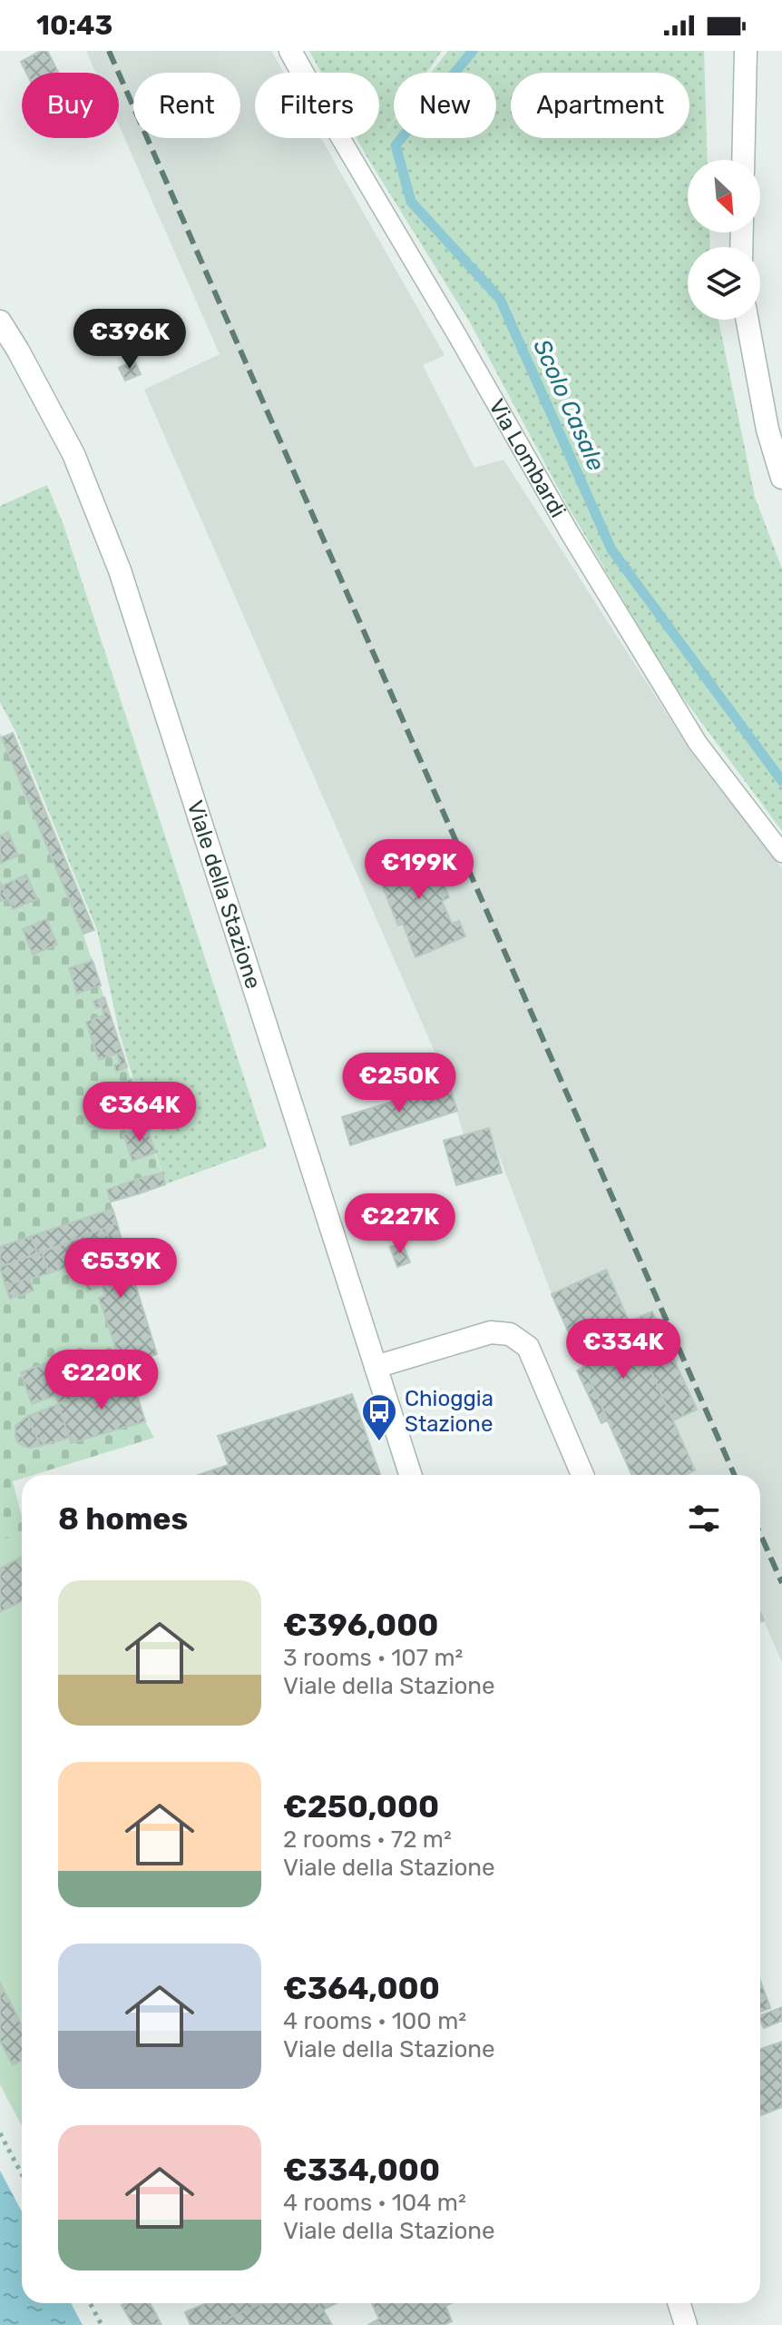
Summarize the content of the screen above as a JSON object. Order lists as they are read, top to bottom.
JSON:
{
  "streets": {
    "street": ["Via Lombardi", "Viale della Stazione"]
  },
  "water": ["Scolo Casale"],
  "places": {
    "bus stop": ["Chioggia Stazione"]
  },
  "north": "bottom right",
  "page": {
    "status": "10:43",
    "chip": [
      "Buy",
      "Rent",
      "Filters",
      "New",
      "Apartment"
    ],
    "price": [
      "€396K",
      "€199K",
      "€250K",
      "€364K",
      "€227K",
      "€539K",
      "€334K",
      "€220K"
    ],
    "heading": "8 homes",
    "list": [
      {
        "name": "€396,000",
        "note": "3 rooms · 107 m² · Viale della Stazione"
      },
      {
        "name": "€250,000",
        "note": "2 rooms · 72 m² · Viale della Stazione"
      },
      {
        "name": "€364,000",
        "note": "4 rooms · 100 m² · Viale della Stazione"
      },
      {
        "name": "€334,000",
        "note": "4 rooms · 104 m² · Viale della Stazione"
      }
    ]
  }
}
